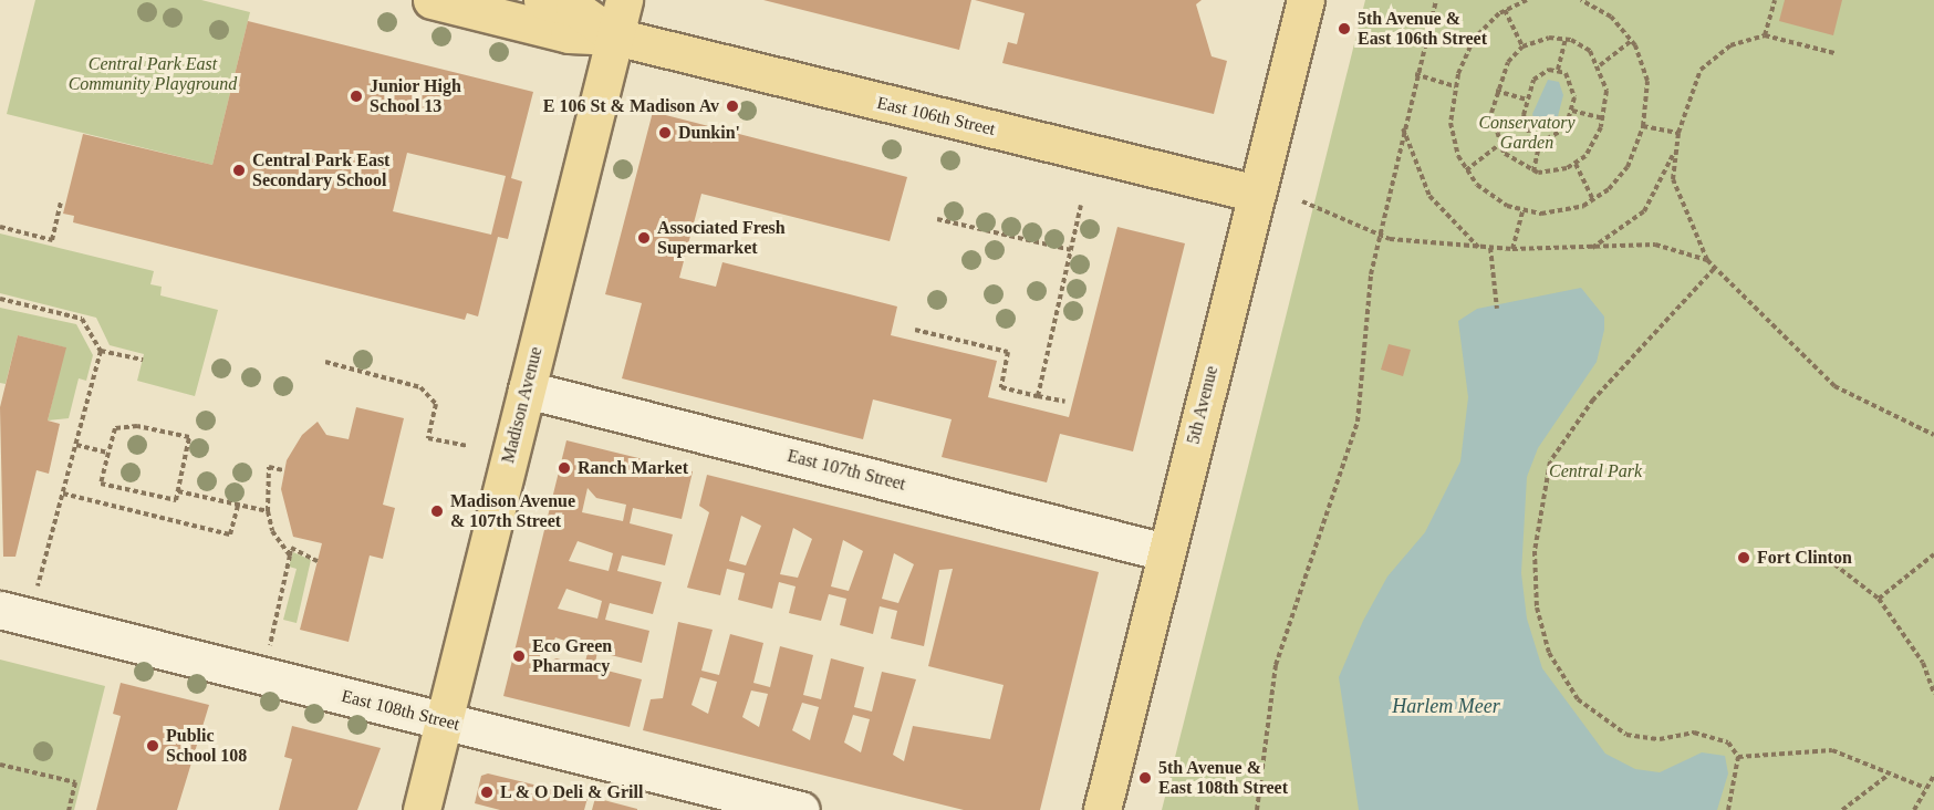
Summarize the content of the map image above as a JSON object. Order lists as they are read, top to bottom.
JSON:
{
  "streets": {
    "main road": ["East 106th Street", "Madison Avenue", "5th Avenue"],
    "street": ["East 107th Street", "East 108th Street"]
  },
  "crossings": [
    ["East 106th Street", "Madison Avenue"],
    ["East 106th Street", "5th Avenue"],
    ["Madison Avenue", "East 107th Street"],
    ["Madison Avenue", "East 108th Street"],
    ["5th Avenue", "East 107th Street"]
  ],
  "water": ["Harlem Meer"],
  "parks": ["Central Park East Community Playground", "Conservatory Garden", "Central Park"],
  "places": [
    "5th Avenue & East 106th Street",
    "Junior High School 13",
    "E 106 St & Madison Av",
    "Dunkin'",
    "Central Park East Secondary School",
    "Associated Fresh Supermarket",
    "Ranch Market",
    "Madison Avenue & 107th Street",
    "Fort Clinton",
    "Eco Green Pharmacy",
    "Public School 108",
    "5th Avenue & East 108th Street",
    "L & O Deli & Grill"
  ]
}
